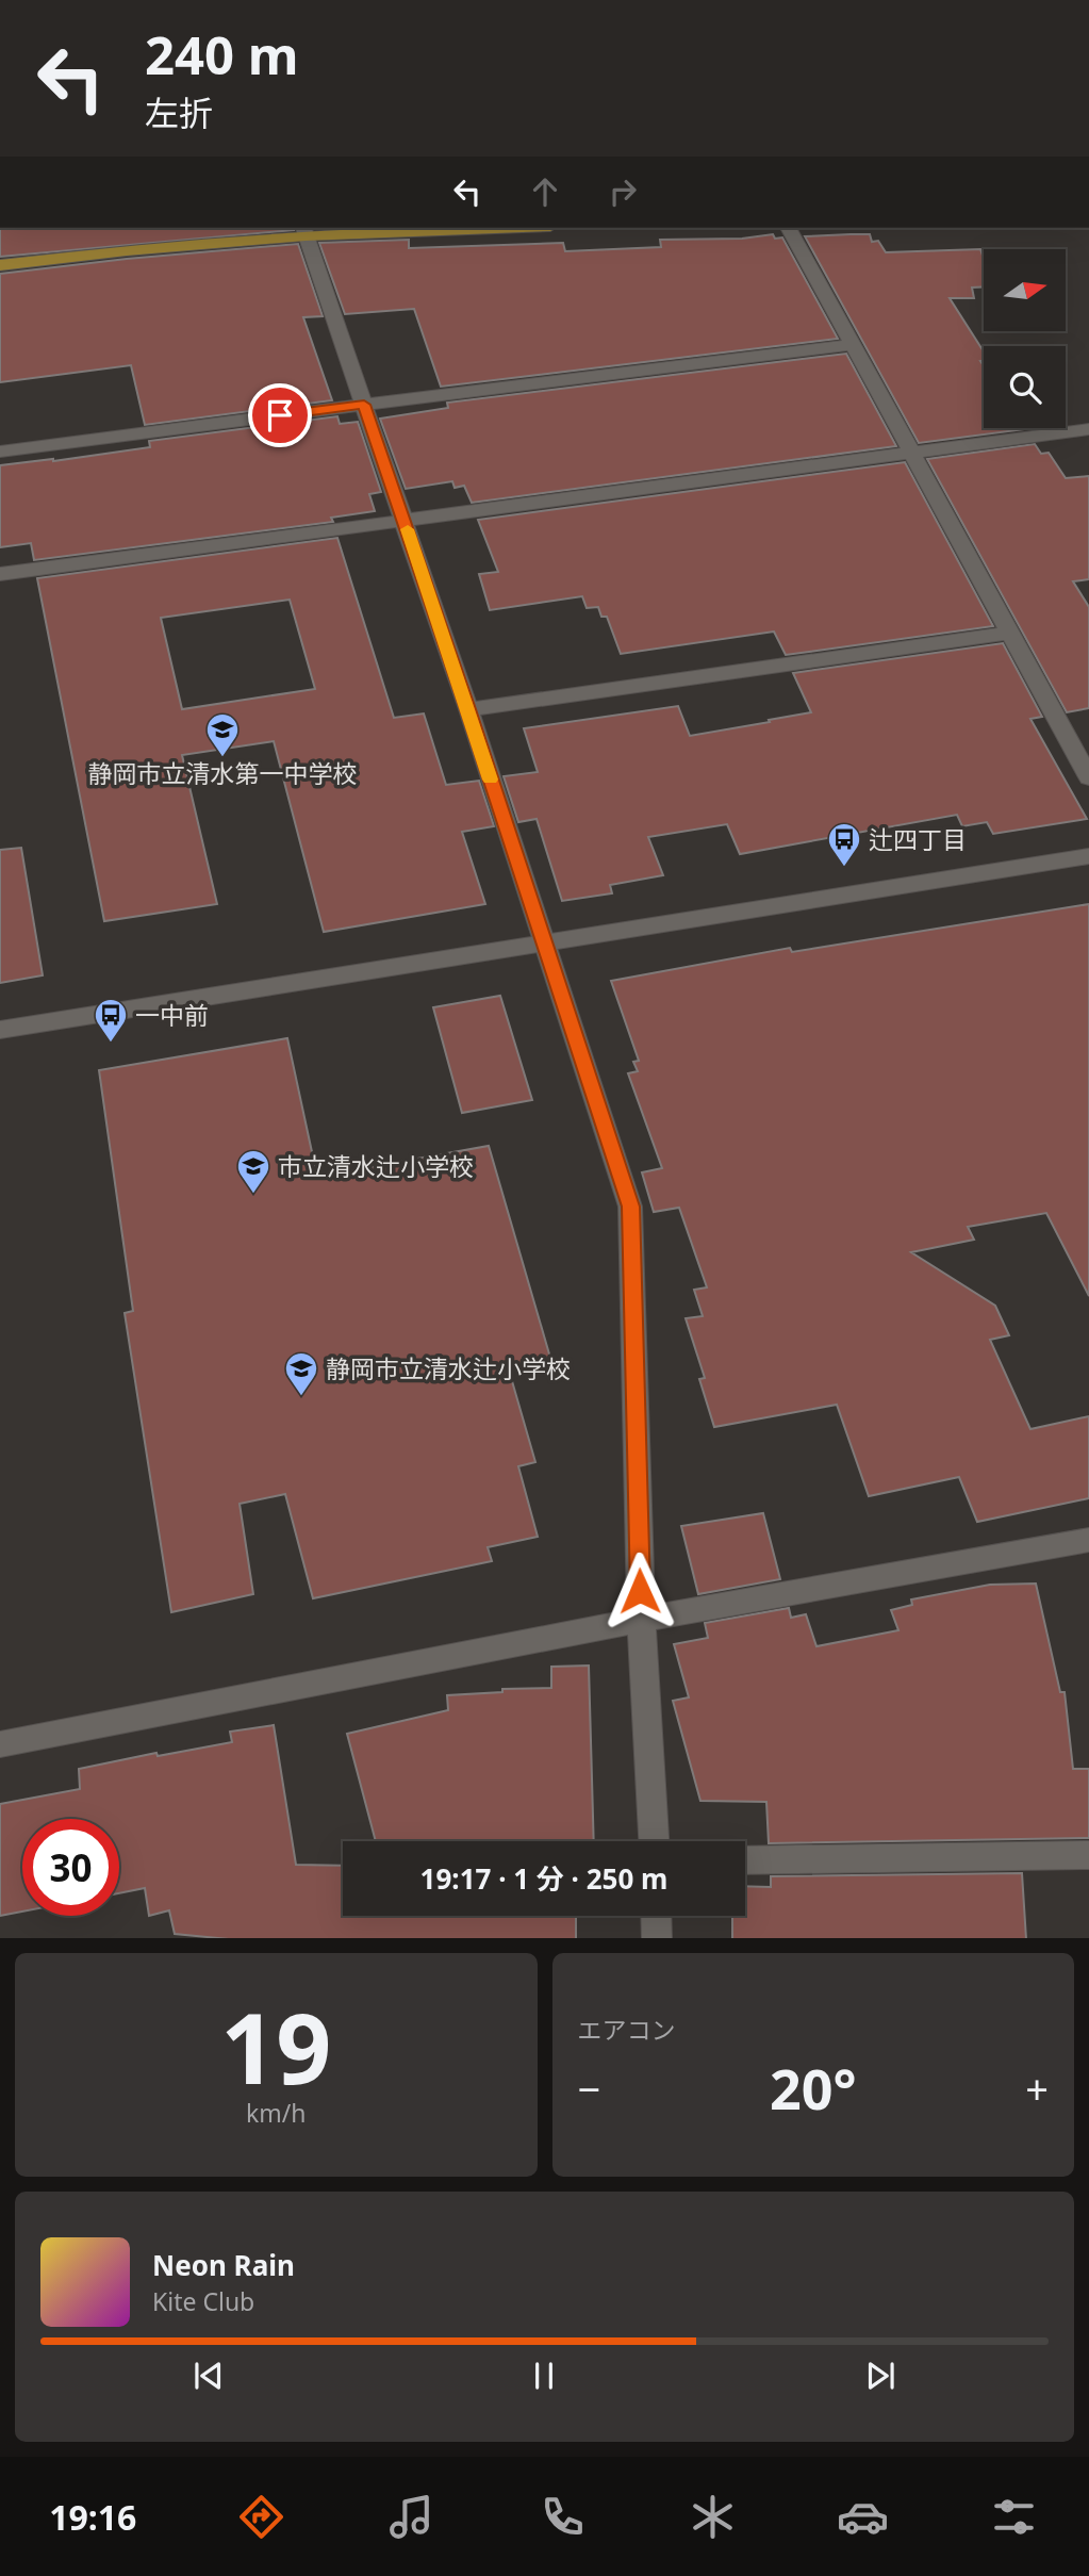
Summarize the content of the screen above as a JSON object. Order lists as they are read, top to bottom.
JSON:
{
  "places": {
    "school or university": ["静岡市立清水第一中学校", "市立清水辻小学校", "静岡市立清水辻小学校"],
    "bus stop": ["辻四丁目", "一中前"]
  },
  "north": "right",
  "page": {
    "turn": ["240 m", "左折"],
    "limit": "30",
    "trip": "19:17 · 1 分 · 250 m",
    "tile": [
      ["19", "km/h"],
      "エアコン"
    ],
    "heat": ["−", "20°", "+"],
    "song": ["Neon Rain", "Kite Club"],
    "tabs": "19:16"
  }
}
